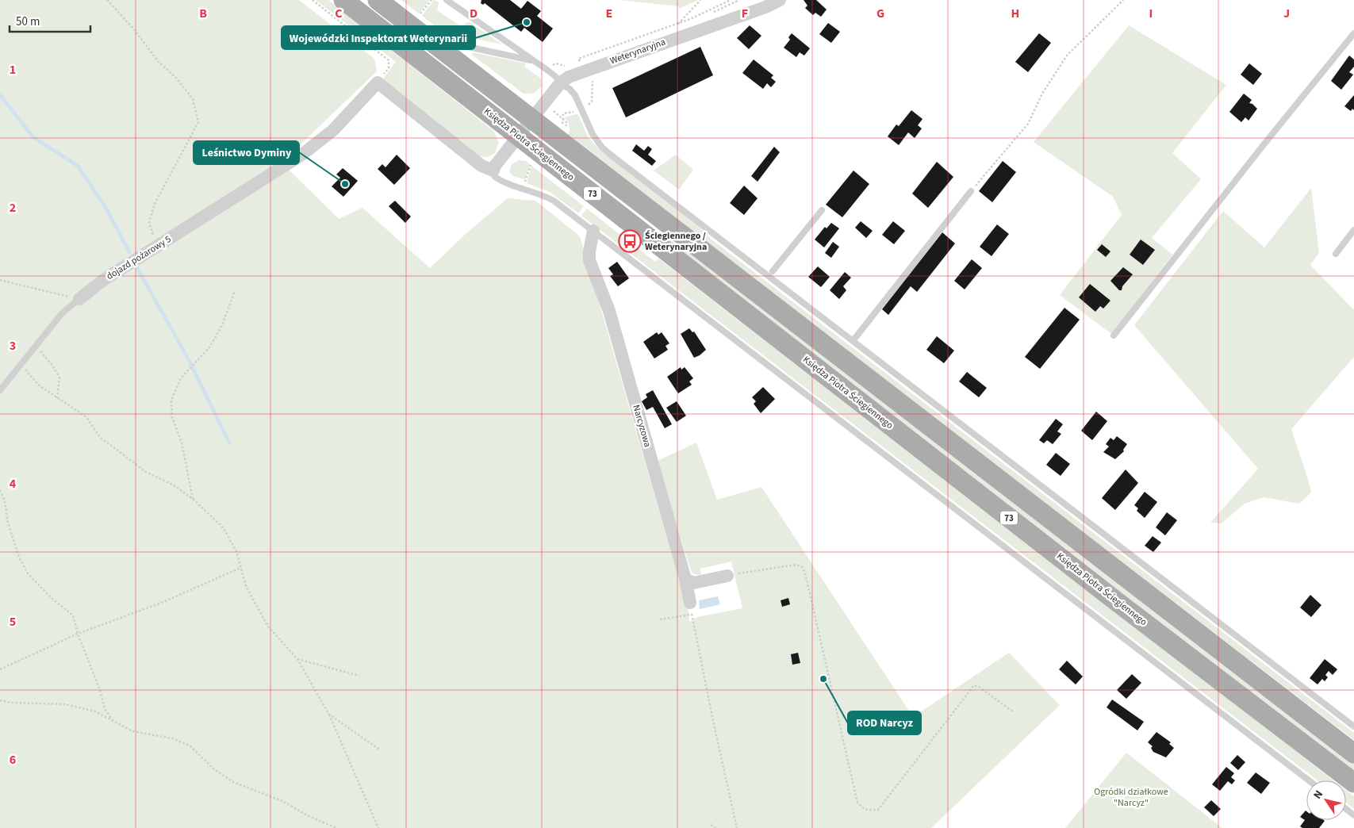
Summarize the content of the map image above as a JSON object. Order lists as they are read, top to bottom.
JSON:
{
  "streets": {
    "main road": ["Księdza Piotra Ściegiennego", "73"],
    "street": ["Weterynaryjna", "dojazd pożarowy 5", "Narcyzowa"]
  },
  "crossings": [
    ["Weterynaryjna", "Księdza Piotra Ściegiennego"],
    ["Weterynaryjna", "73"]
  ],
  "parks": ["Ogródki działkowe \"Narcyz\""],
  "places": {
    "other": ["Wojewódzki Inspektorat Weterynarii", "Leśnictwo Dyminy", "ROD Narcyz"],
    "bus stop": ["Ściegiennego / Weterynaryjna"]
  },
  "scale_bar": "50 m",
  "north": "top left",
  "grid": {
    "columns": [
      "B",
      "C",
      "D",
      "E",
      "F",
      "G",
      "H",
      "I",
      "J"
    ],
    "rows": [
      "1",
      "2",
      "3",
      "4",
      "5",
      "6"
    ]
  }
}
